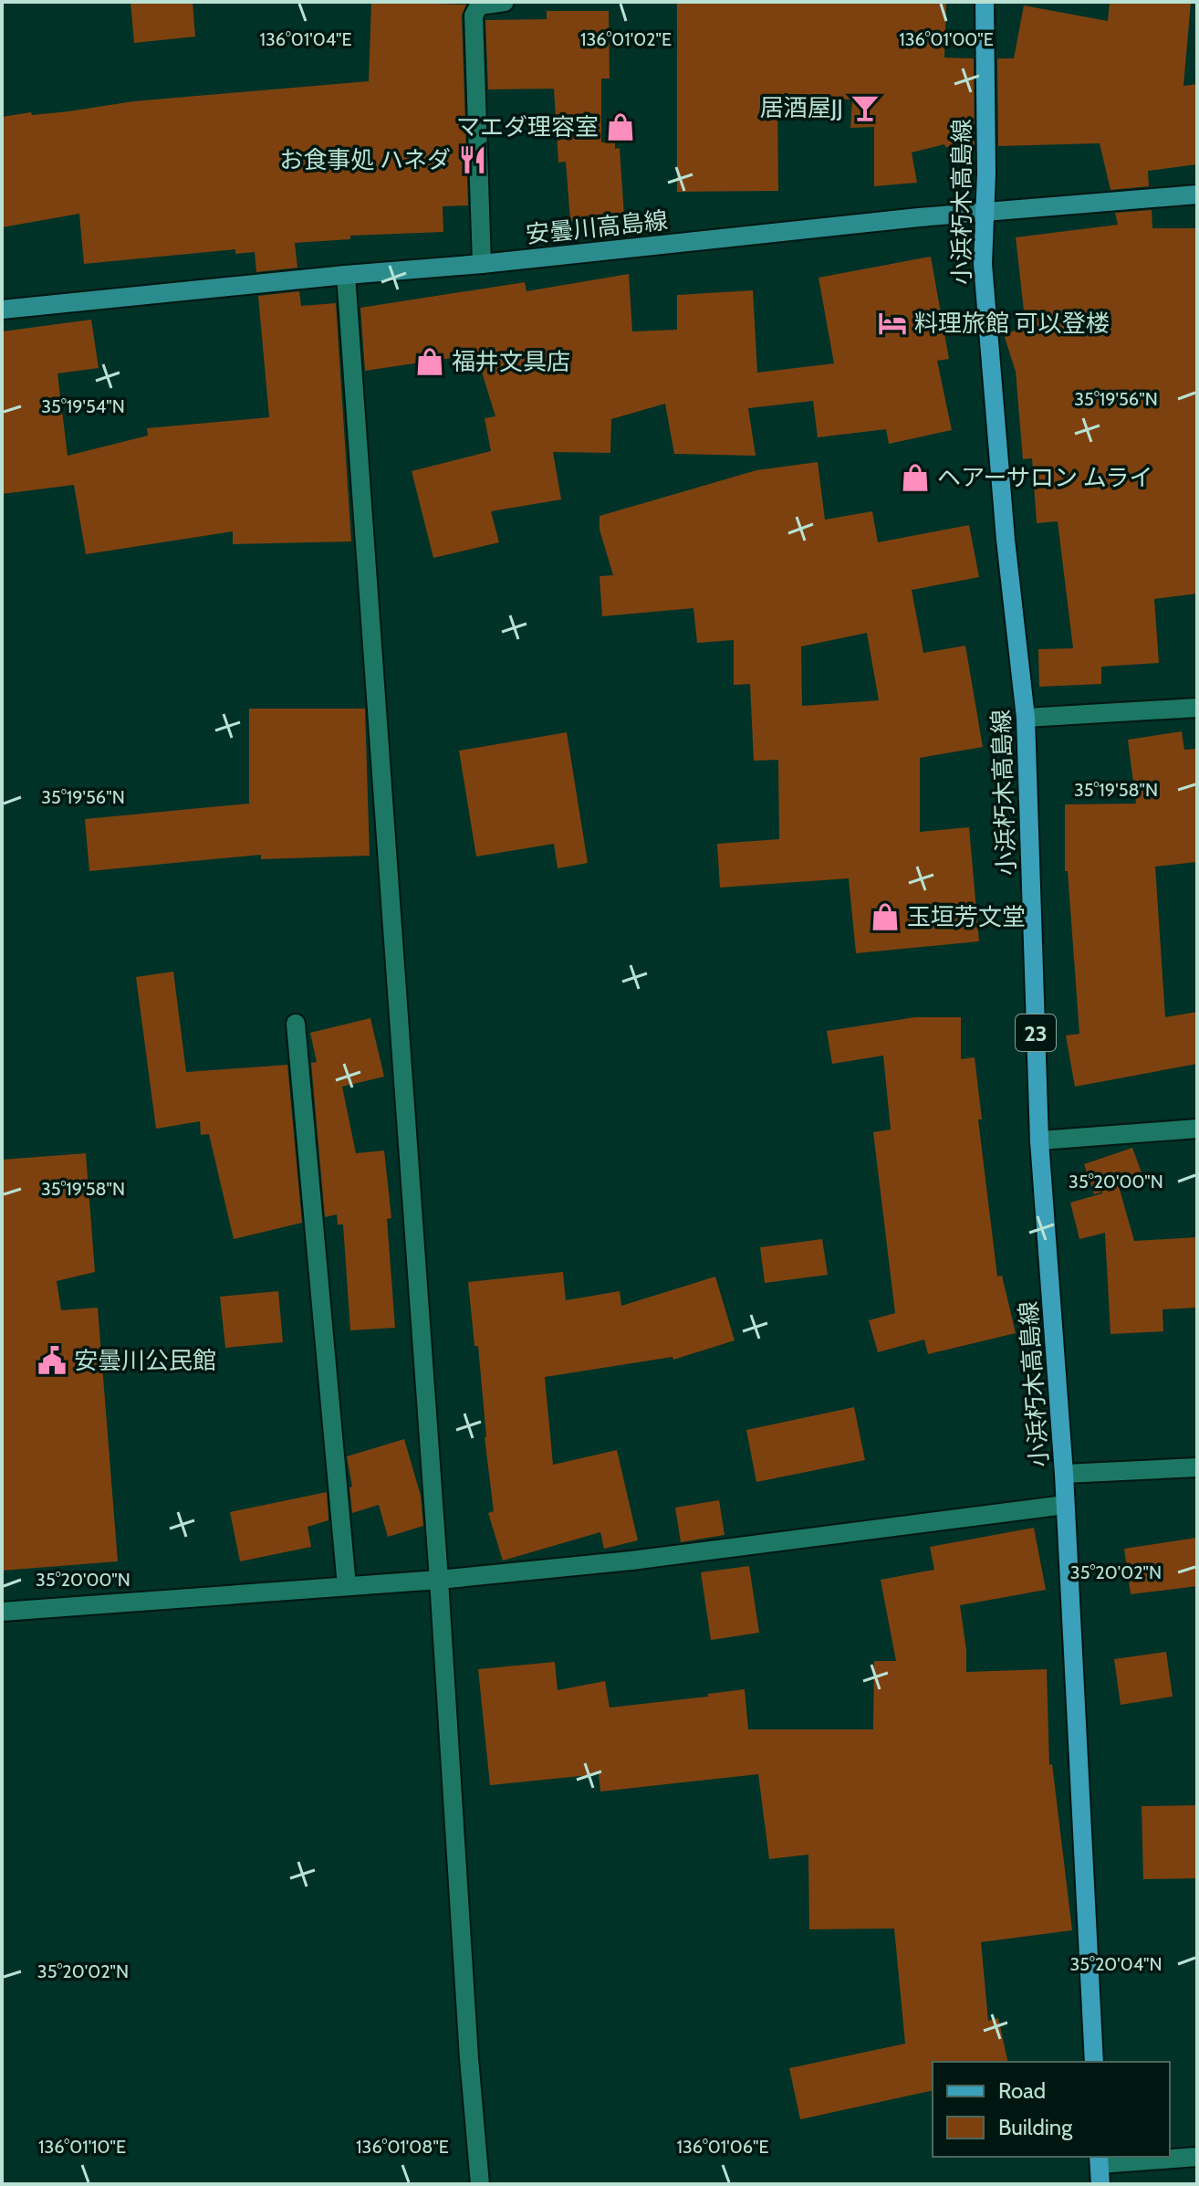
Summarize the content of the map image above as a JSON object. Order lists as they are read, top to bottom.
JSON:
{
  "streets": {
    "main road": ["小浜朽木高島線", "安曇川高島線", "23"]
  },
  "crossings": [
    ["小浜朽木高島線", "安曇川高島線"]
  ],
  "places": {
    "bar": ["居酒屋JJ"],
    "shop": [
      "マエダ理容室",
      "福井文具店",
      "ヘアーサロン ムライ",
      "玉垣芳文堂"
    ],
    "restaurant": ["お食事処 ハネダ"],
    "hotel": ["料理旅館 可以登楼"],
    "public building": ["安曇川公民館"]
  },
  "legend": ["Road", "Building"],
  "coordinates": [
    "136°01'04\"E",
    "136°01'02\"E",
    "136°01'00\"E",
    "35°19'56\"N",
    "35°19'54\"N",
    "35°19'58\"N",
    "35°20'00\"N",
    "35°20'02\"N",
    "35°20'04\"N",
    "136°01'10\"E",
    "136°01'08\"E",
    "136°01'06\"E"
  ]
}
